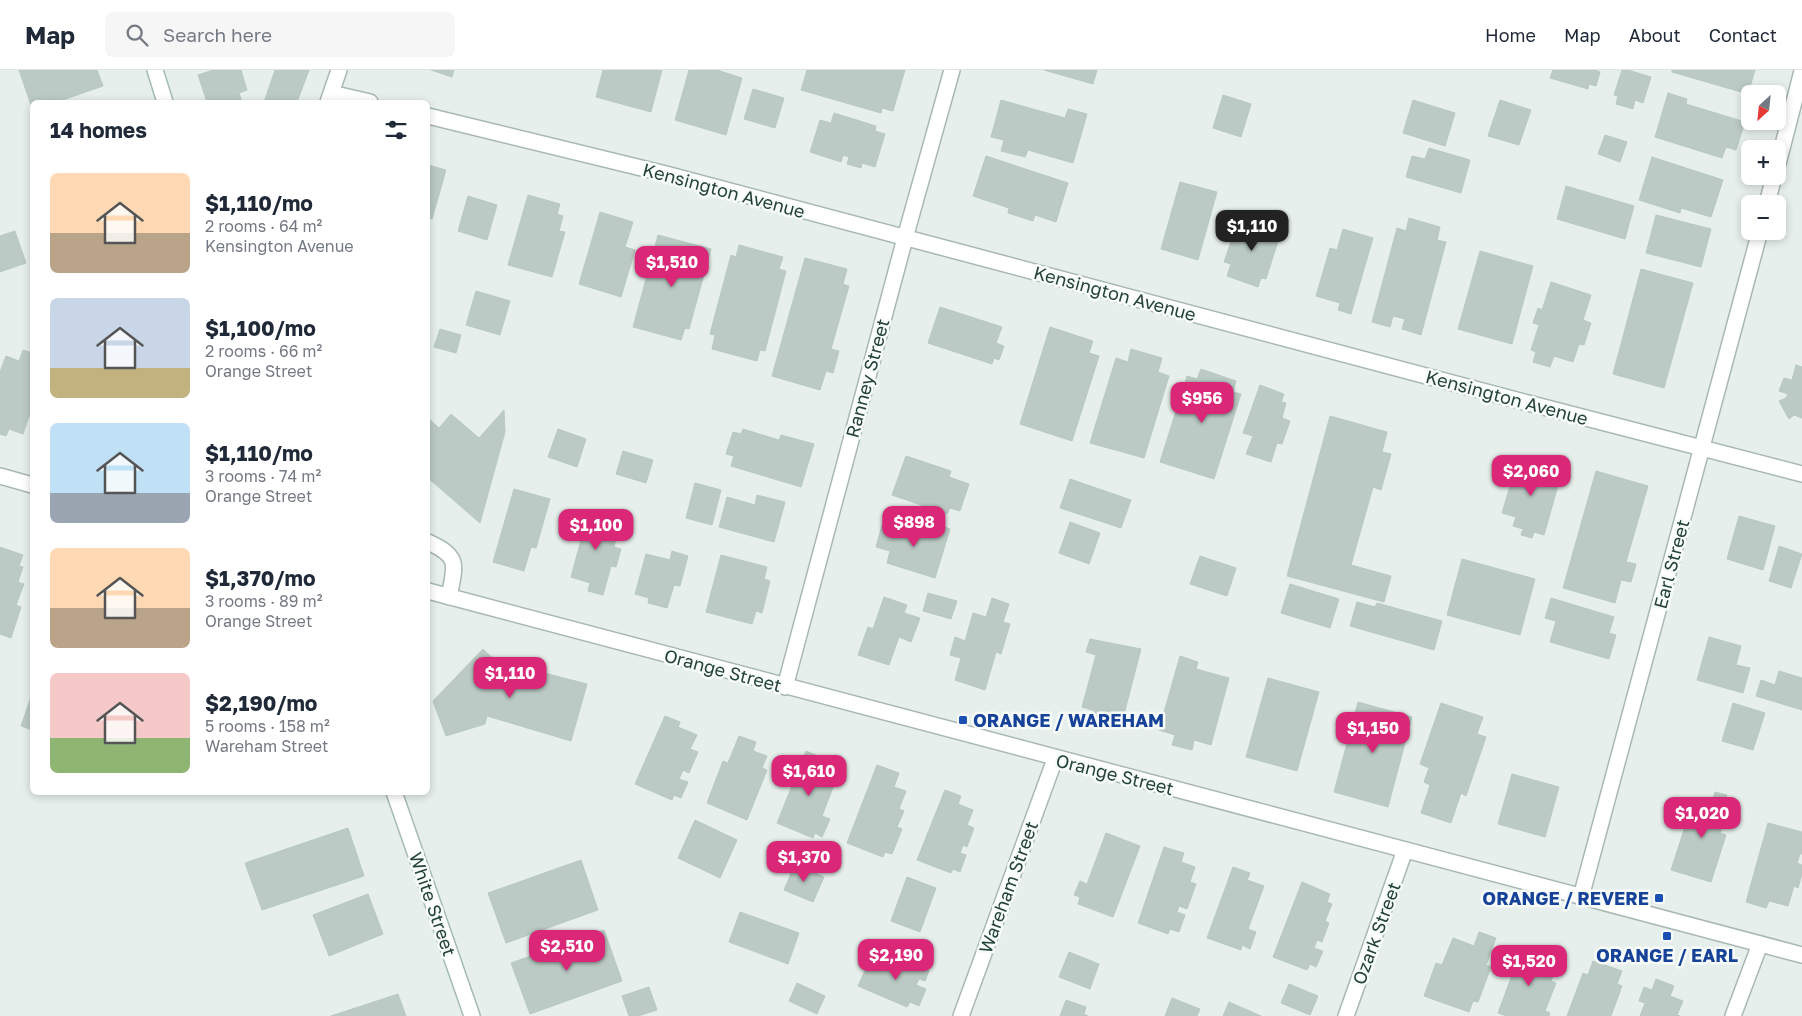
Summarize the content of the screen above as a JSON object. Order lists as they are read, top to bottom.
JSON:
{
  "streets": {
    "street": [
      "Kensington Avenue",
      "Ranney Street",
      "Earl Street",
      "Orange Street",
      "Wareham Street",
      "White Street",
      "Ozark Street"
    ]
  },
  "crossings": [
    ["Kensington Avenue", "Ranney Street"],
    ["Kensington Avenue", "Earl Street"],
    ["Ranney Street", "Orange Street"],
    ["Earl Street", "Orange Street"],
    ["Orange Street", "Wareham Street"],
    ["Orange Street", "Ozark Street"]
  ],
  "places": {
    "transit": ["ORANGE / WAREHAM", "ORANGE / REVERE", "ORANGE / EARL"]
  },
  "north": "bottom left",
  "page": {
    "header": "Map",
    "search": "Search here",
    "nav": [
      "Home",
      "Map",
      "About",
      "Contact"
    ],
    "map_buttons": ["+", "−"],
    "heading": "14 homes",
    "list": [
      {
        "name": "$1,110/mo",
        "note": "2 rooms · 64 m² · Kensington Avenue"
      },
      {
        "name": "$1,100/mo",
        "note": "2 rooms · 66 m² · Orange Street"
      },
      {
        "name": "$1,110/mo",
        "note": "3 rooms · 74 m² · Orange Street"
      },
      {
        "name": "$1,370/mo",
        "note": "3 rooms · 89 m² · Orange Street"
      },
      {
        "name": "$2,190/mo",
        "note": "5 rooms · 158 m² · Wareham Street"
      }
    ],
    "price": [
      "$1,110",
      "$1,510",
      "$956",
      "$2,060",
      "$898",
      "$1,100",
      "$1,110",
      "$1,150",
      "$1,610",
      "$1,020",
      "$1,370",
      "$2,510",
      "$2,190",
      "$1,520"
    ]
  }
}
